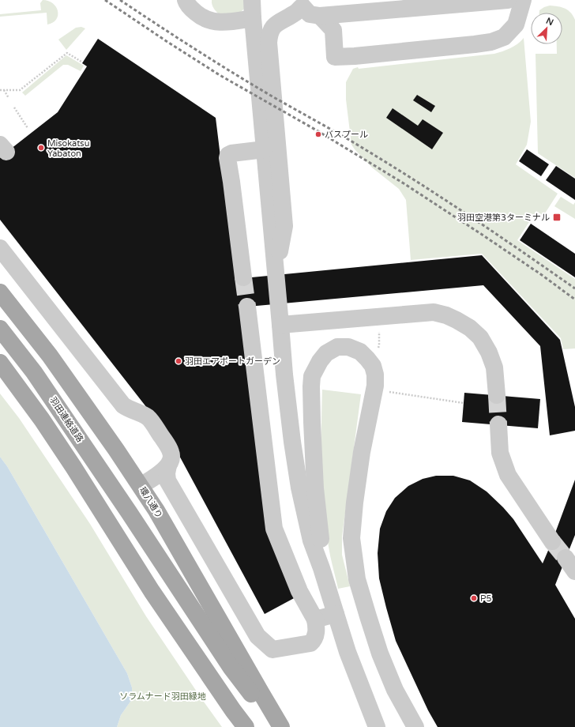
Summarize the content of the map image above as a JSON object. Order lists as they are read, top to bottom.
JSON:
{
  "streets": {
    "main road": ["羽田連絡道路", "環八通り"]
  },
  "parks": ["ソラムナード羽田緑地"],
  "places": {
    "other": [
      "バスプール",
      "Misokatsu Yabaton",
      "羽田エアポートガーデン",
      "P5"
    ],
    "transit": ["羽田空港第3ターミナル"]
  },
  "north": "top right"
}
